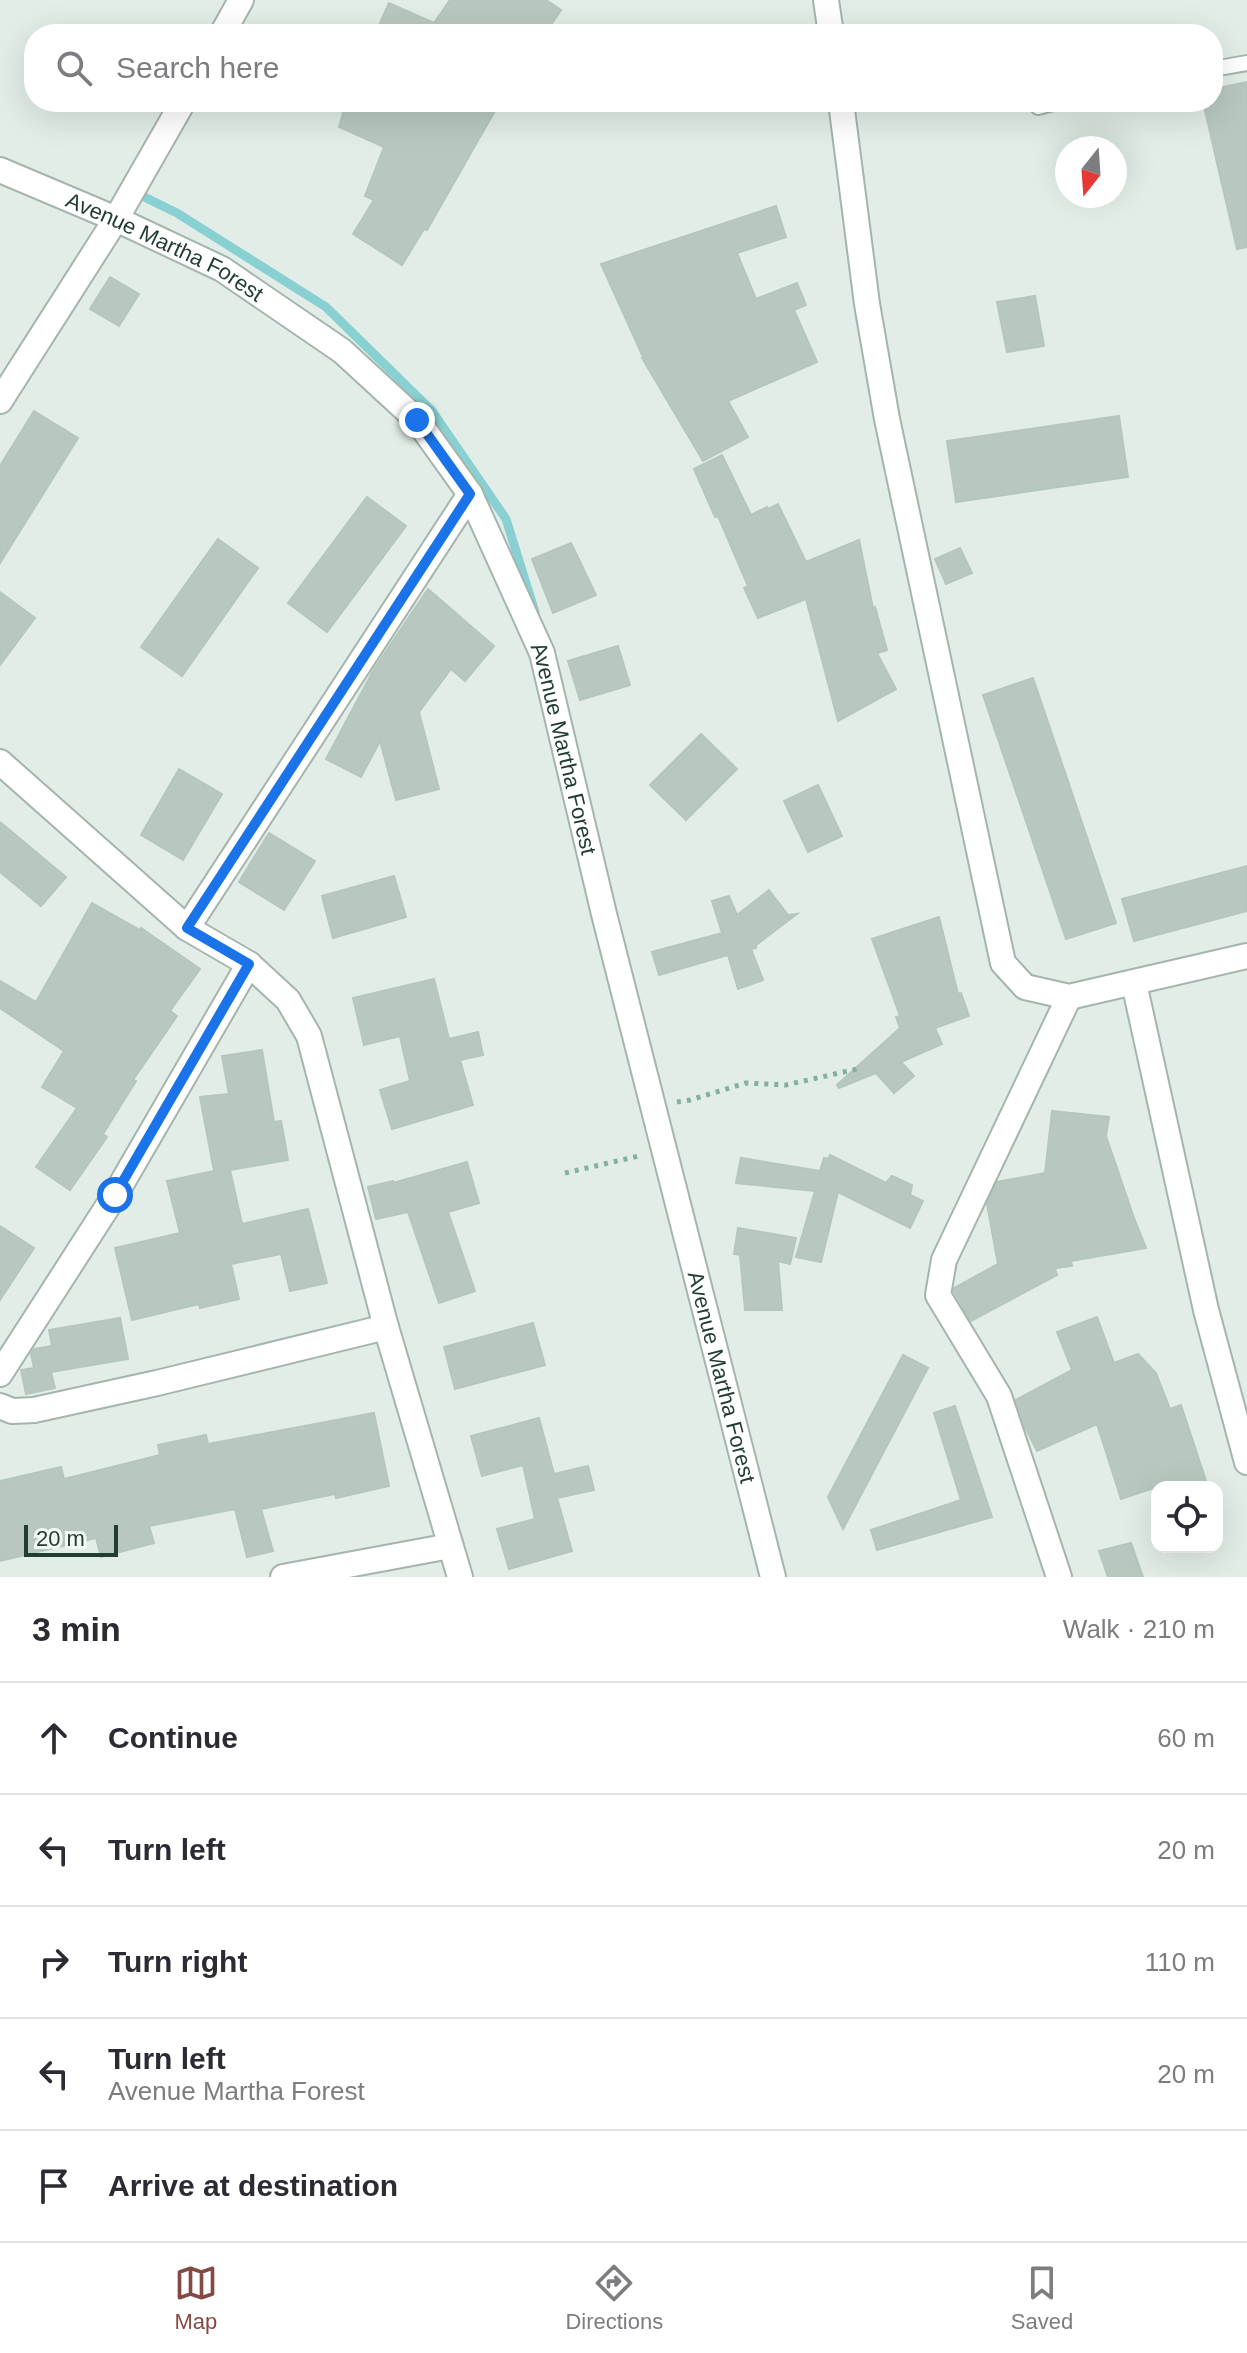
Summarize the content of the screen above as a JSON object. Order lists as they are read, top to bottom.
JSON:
{
  "streets": {
    "street": ["Avenue Martha Forest"]
  },
  "scale_bar": "20 m",
  "north": "bottom",
  "page": {
    "search": "Search here",
    "scale": "20 m",
    "heading": ["3 min", "Walk · 210 m"],
    "list": [
      ["Continue", "60 m"],
      ["Turn left", "20 m"],
      ["Turn right", "110 m"],
      ["Turn left", "Avenue Martha Forest", "20 m"],
      "Arrive at destination"
    ],
    "nav": ["Map", "Directions", "Saved"]
  }
}
